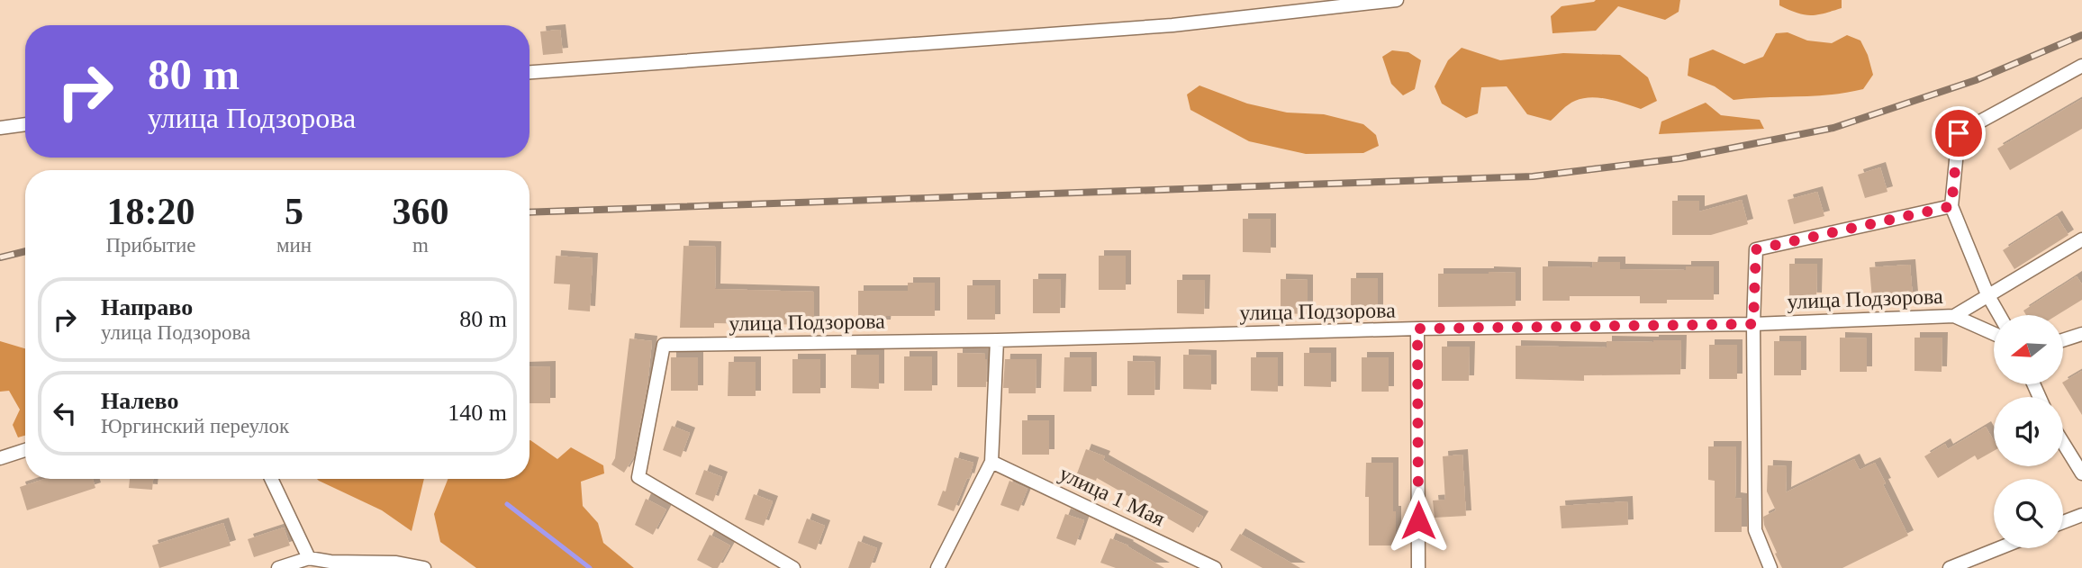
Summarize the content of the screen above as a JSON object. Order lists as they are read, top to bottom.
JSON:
{
  "streets": {
    "street": ["улица Подзорова", "улица 1 Мая"]
  },
  "north": "left",
  "page": {
    "turn": ["80 m", "улица Подзорова"],
    "eta": [
      "18:20",
      "Прибытие",
      "5",
      "мин",
      "360",
      "m"
    ],
    "list": [
      {
        "name": "Направо",
        "note": "улица Подзорова",
        "value": "80 m"
      },
      {
        "name": "Налево",
        "note": "Юргинский переулок",
        "value": "140 m"
      }
    ]
  }
}
